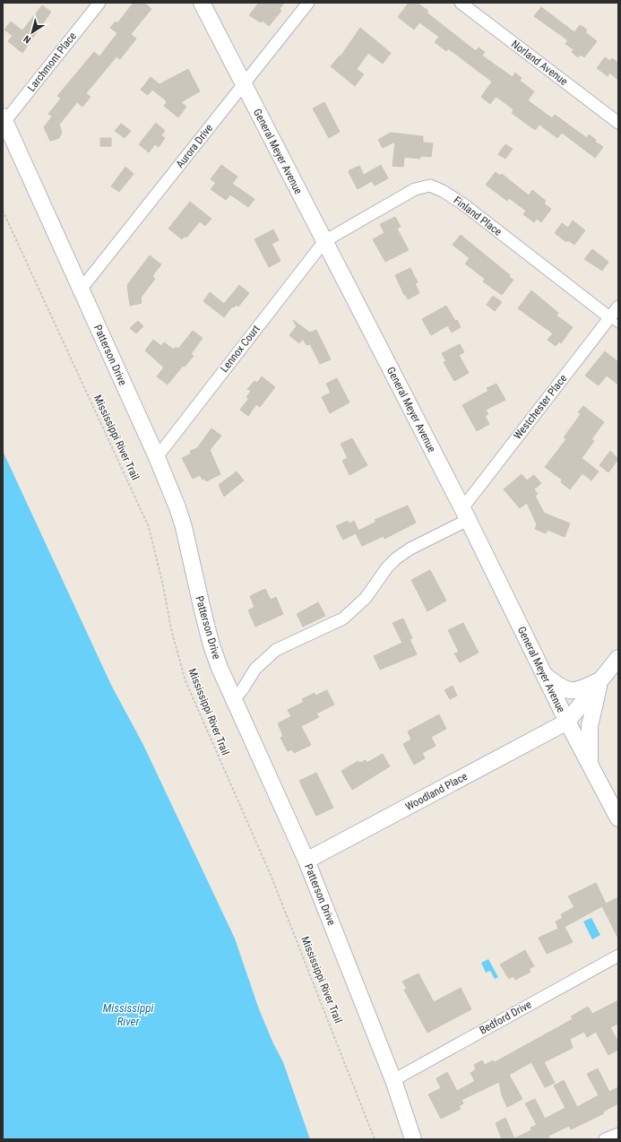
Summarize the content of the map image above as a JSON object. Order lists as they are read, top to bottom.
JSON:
{
  "streets": {
    "street": [
      "Larchmont Place",
      "Norland Avenue",
      "Aurora Drive",
      "General Meyer Avenue",
      "Finland Place",
      "Lennox Court",
      "Patterson Drive",
      "Westchester Place",
      "Woodland Place",
      "Bedford Drive"
    ],
    "path": ["Mississippi River Trail"]
  },
  "crossings": [
    ["Larchmont Place", "Patterson Drive"],
    ["Aurora Drive", "General Meyer Avenue"],
    ["Aurora Drive", "Patterson Drive"],
    ["General Meyer Avenue", "Finland Place"],
    ["General Meyer Avenue", "Lennox Court"],
    ["General Meyer Avenue", "Westchester Place"],
    ["General Meyer Avenue", "Woodland Place"],
    ["Finland Place", "Lennox Court"],
    ["Finland Place", "Westchester Place"],
    ["Lennox Court", "Patterson Drive"],
    ["Patterson Drive", "Westchester Place"],
    ["Patterson Drive", "Woodland Place"],
    ["Patterson Drive", "Bedford Drive"]
  ],
  "water": ["Mississippi River"],
  "north": "bottom left"
}
